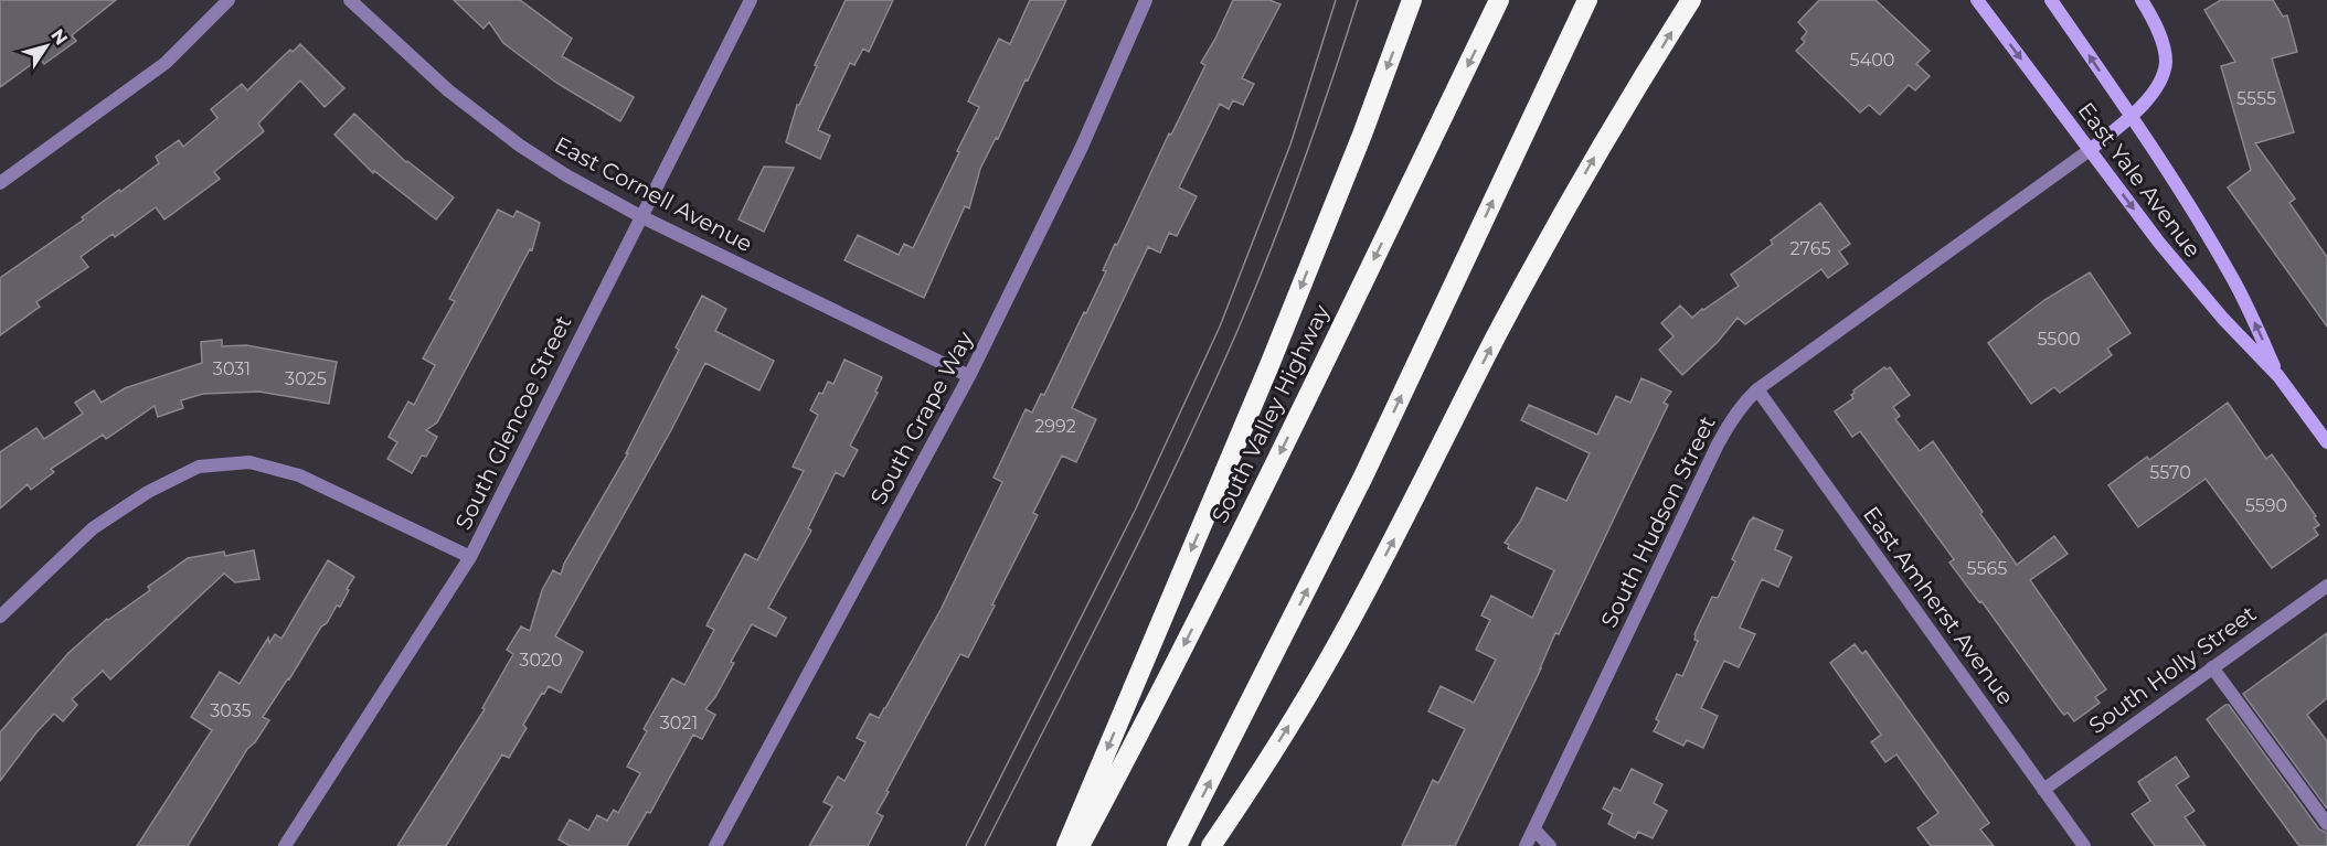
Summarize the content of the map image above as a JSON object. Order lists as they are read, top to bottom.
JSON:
{
  "streets": {
    "highway": ["South Valley Highway"],
    "main road": ["East Yale Avenue", "South Hudson Street"],
    "street": [
      "East Cornell Avenue",
      "South Grape Way",
      "South Glencoe Street",
      "East Amherst Avenue",
      "South Holly Street"
    ]
  },
  "crossings": [
    ["East Yale Avenue", "South Hudson Street"],
    ["East Cornell Avenue", "South Grape Way"],
    ["East Cornell Avenue", "South Glencoe Street"],
    ["South Hudson Street", "East Amherst Avenue"],
    ["East Amherst Avenue", "South Holly Street"]
  ],
  "house_numbers": [
    "5400",
    "5555",
    "2765",
    "5500",
    "3031",
    "3025",
    "2992",
    "5570",
    "5590",
    "5565",
    "3020",
    "3035",
    "3021"
  ],
  "north": "top right"
}
